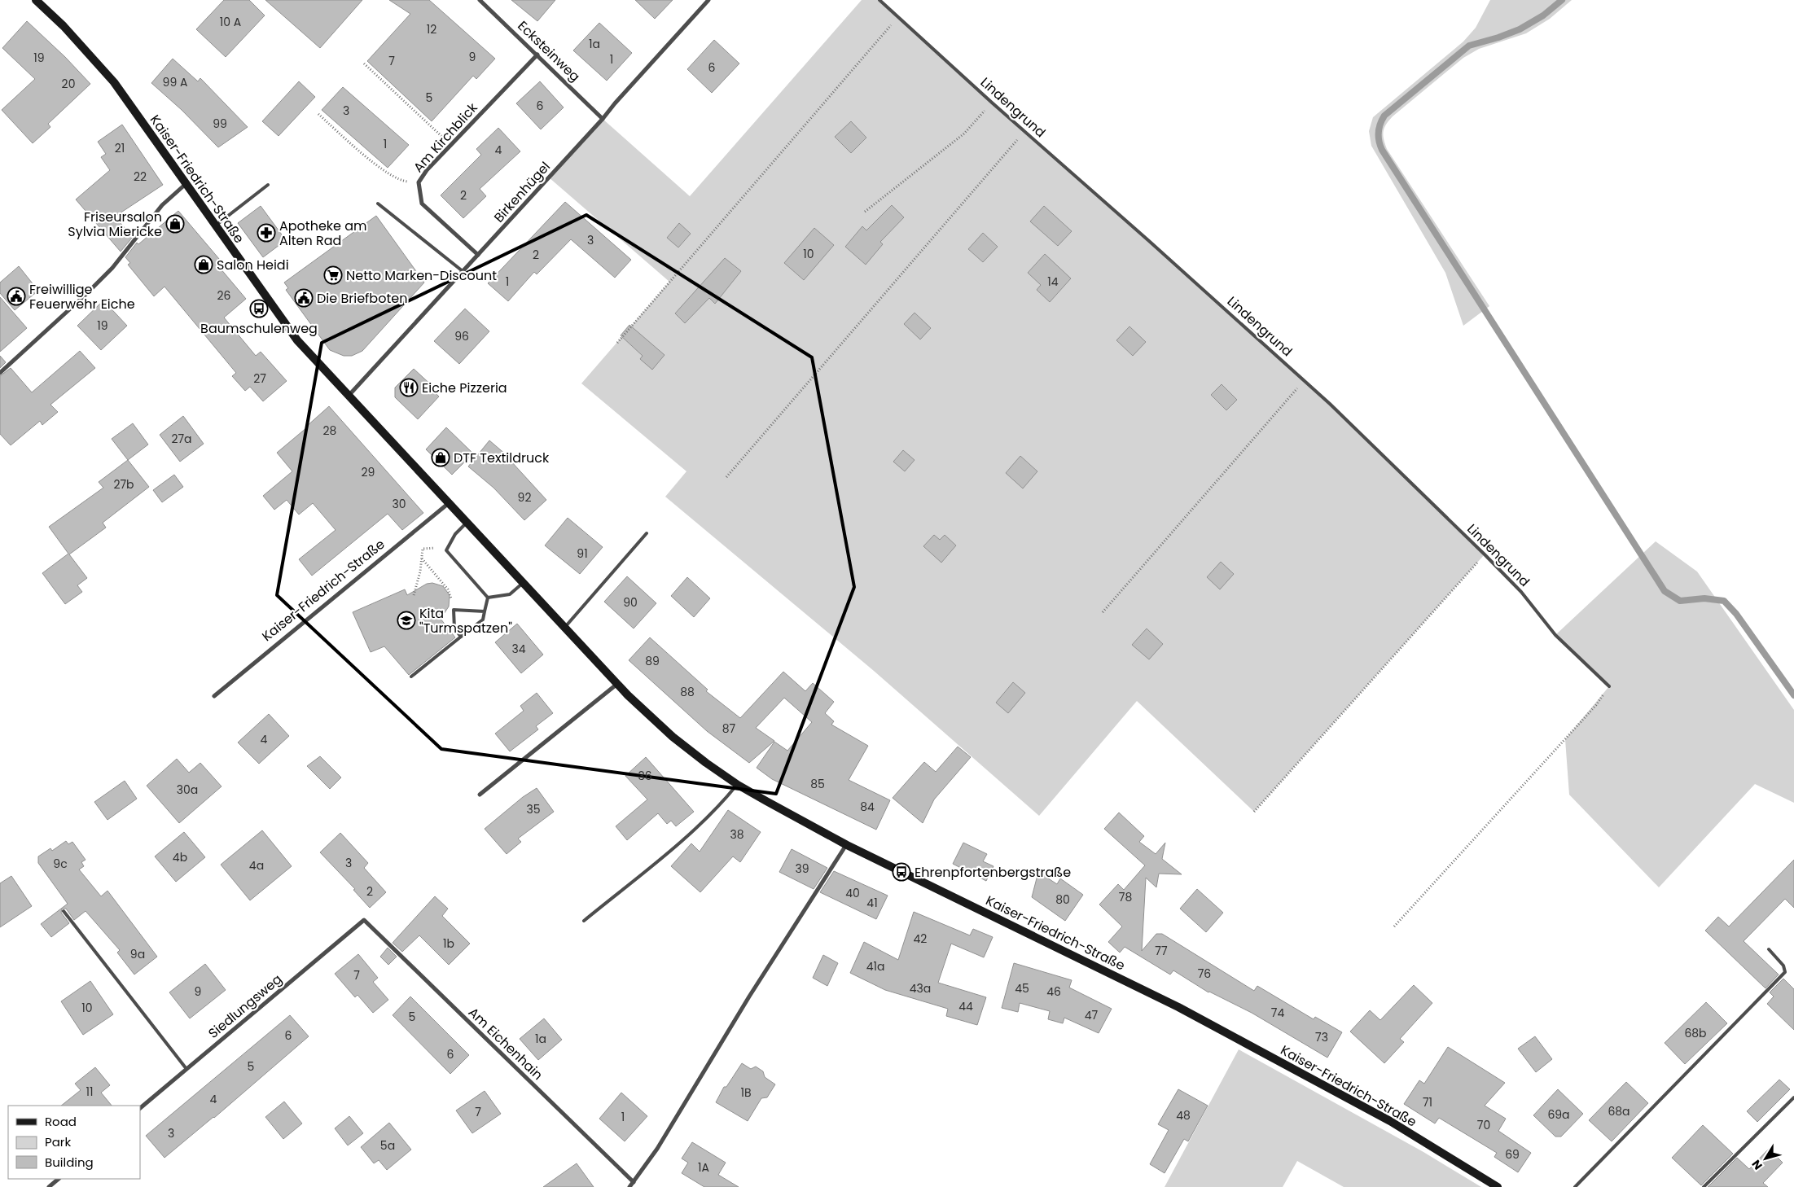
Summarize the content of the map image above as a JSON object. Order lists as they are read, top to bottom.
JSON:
{
  "streets": {
    "street": [
      "Ecksteinweg",
      "Am Kirchblick",
      "Kaiser-Friedrich-Straße",
      "Birkenhügel",
      "Siedlungsweg",
      "Am Eichenhain"
    ],
    "lane": ["Lindengrund"]
  },
  "crossings": [
    ["Ecksteinweg", "Am Kirchblick"],
    ["Ecksteinweg", "Birkenhügel"],
    ["Am Kirchblick", "Birkenhügel"],
    ["Kaiser-Friedrich-Straße", "Birkenhügel"],
    ["Siedlungsweg", "Am Eichenhain"]
  ],
  "places": {
    "shop": ["Friseursalon Sylvia Miericke", "Salon Heidi", "DTF Textildruck"],
    "pharmacy": ["Apotheke am Alten Rad"],
    "supermarket": ["Netto Marken-Discount"],
    "public building": ["Freiwillige Feuerwehr Eiche", "Die Briefboten"],
    "bus stop": ["Baumschulenweg", "Ehrenpfortenbergstraße"],
    "restaurant": ["Eiche Pizzeria"],
    "school or university": ["Kita \"Turmspatzen\""]
  },
  "house_numbers": [
    "10 A",
    "12",
    "1a",
    "9",
    "19",
    "1",
    "7",
    "6",
    "99 A",
    "20",
    "5",
    "6",
    "3",
    "99",
    "1",
    "21",
    "4",
    "22",
    "2",
    "3",
    "10",
    "2",
    "1",
    "14",
    "26",
    "19",
    "96",
    "27",
    "28",
    "27a",
    "29",
    "27b",
    "92",
    "30",
    "91",
    "90",
    "34",
    "89",
    "88",
    "87",
    "4",
    "36",
    "85",
    "30a",
    "84",
    "35",
    "38",
    "4b",
    "3",
    "9c",
    "4a",
    "39",
    "2",
    "40",
    "78",
    "80",
    "41",
    "42",
    "1b",
    "77",
    "9a",
    "41a",
    "76",
    "7",
    "43a",
    "45",
    "9",
    "46",
    "44",
    "10",
    "74",
    "47",
    "5",
    "68b",
    "6",
    "73",
    "1a",
    "6",
    "5",
    "11",
    "1B",
    "4",
    "71",
    "68a",
    "7",
    "69a",
    "48",
    "1",
    "70",
    "3",
    "5a",
    "69",
    "1A"
  ],
  "legend": ["Road", "Park", "Building"],
  "north": "bottom left"
}
